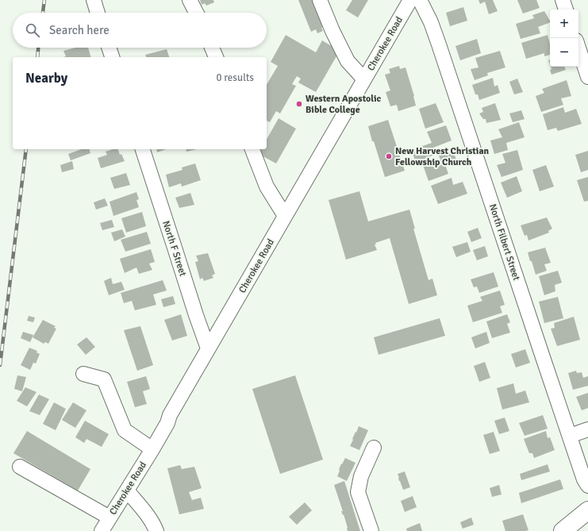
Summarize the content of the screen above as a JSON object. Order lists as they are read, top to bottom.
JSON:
{
  "streets": {
    "street": ["Cherokee Road", "North Filbert Street", "North F Street"]
  },
  "crossings": [
    ["Cherokee Road", "North F Street"]
  ],
  "places": ["Western Apostolic Bible College", "New Harvest Christian Fellowship Church"],
  "page": {
    "map_buttons": ["+", "−"],
    "search": "Search here",
    "heading": ["Nearby", "0 results"]
  }
}
